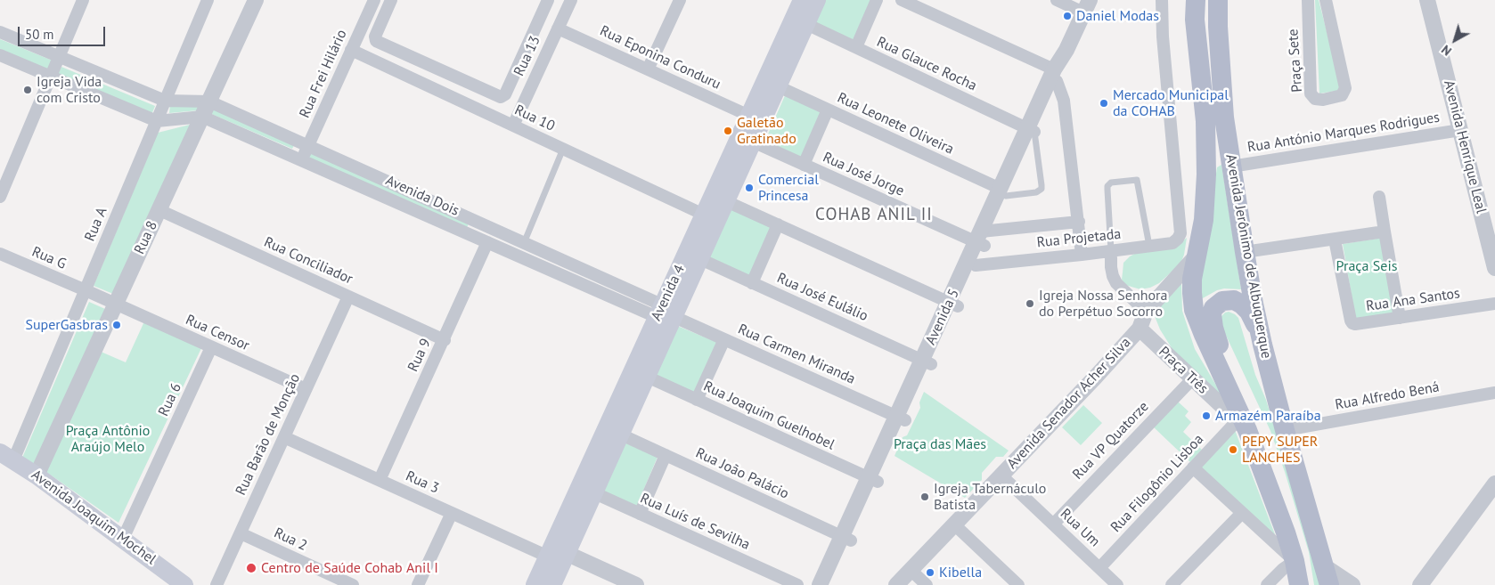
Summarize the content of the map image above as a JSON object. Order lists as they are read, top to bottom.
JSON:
{
  "streets": {
    "main road": ["Avenida Jerônimo de Albuquerque", "Avenida 4", "Avenida Joaquim Mochel"],
    "street": [
      "Rua 13",
      "Rua Eponina Conduru",
      "Praça Sete",
      "Rua Glauce Rocha",
      "Rua Frei Hilário",
      "Rua 10",
      "Rua Leonete Oliveira",
      "Rua António Marques Rodrigues",
      "Avenida Henrique Leal",
      "Rua José Jorge",
      "Avenida Dois",
      "Rua A",
      "Rua 8",
      "Rua Projetada",
      "Rua G",
      "Rua Conciliador",
      "Rua José Eulálio",
      "Rua Ana Santos",
      "Avenida 5",
      "Rua Censor",
      "Rua Carmen Miranda",
      "Rua 9",
      "Praça Três",
      "Rua Alfredo Bená",
      "Rua 6",
      "Avenida Senador Acher Silva",
      "Rua Joaquim Guelhobel",
      "Rua Barão de Monção",
      "Rua VP Quatorze",
      "Rua João Palácio",
      "Rua 3",
      "Rua Filogônio Lisboa",
      "Rua Luís de Sevilha",
      "Rua Um",
      "Rua 2"
    ]
  },
  "crossings": [
    ["Rua 13", "Rua Eponina Conduru"],
    ["Rua 13", "Rua 10"],
    ["Rua Eponina Conduru", "Avenida 4"],
    ["Rua Glauce Rocha", "Avenida 4"],
    ["Rua Glauce Rocha", "Avenida 5"],
    ["Rua Frei Hilário", "Rua 10"],
    ["Rua Frei Hilário", "Avenida Dois"],
    ["Rua 10", "Avenida 4"],
    ["Rua Leonete Oliveira", "Avenida 4"],
    ["Rua Leonete Oliveira", "Avenida 5"],
    ["Rua António Marques Rodrigues", "Avenida Henrique Leal"],
    ["Rua António Marques Rodrigues", "Avenida Jerônimo de Albuquerque"],
    ["Rua José Jorge", "Avenida 4"],
    ["Rua José Jorge", "Avenida 5"],
    ["Avenida Dois", "Rua A"],
    ["Avenida Dois", "Rua 8"],
    ["Avenida Dois", "Avenida 4"],
    ["Avenida Dois", "Rua Carmen Miranda"],
    ["Avenida Dois", "Rua 9"],
    ["Rua A", "Rua G"],
    ["Rua A", "Avenida Joaquim Mochel"],
    ["Rua 8", "Rua G"],
    ["Rua 8", "Rua Conciliador"],
    ["Rua 8", "Rua Censor"],
    ["Rua 8", "Avenida Joaquim Mochel"],
    ["Rua Projetada", "Avenida 5"],
    ["Avenida Jerônimo de Albuquerque", "Praça Três"],
    ["Avenida Jerônimo de Albuquerque", "Rua Alfredo Bená"],
    ["Avenida Jerônimo de Albuquerque", "Avenida Senador Acher Silva"],
    ["Avenida Jerônimo de Albuquerque", "Rua Filogônio Lisboa"],
    ["Rua G", "Rua Censor"],
    ["Rua Conciliador", "Rua 9"],
    ["Rua Conciliador", "Rua Barão de Monção"],
    ["Avenida 4", "Rua José Eulálio"],
    ["Avenida 4", "Rua Carmen Miranda"],
    ["Avenida 4", "Rua Joaquim Guelhobel"],
    ["Avenida 4", "Rua João Palácio"],
    ["Avenida 4", "Rua 3"],
    ["Avenida 4", "Rua Luís de Sevilha"],
    ["Rua José Eulálio", "Avenida 5"],
    ["Avenida 5", "Rua Carmen Miranda"],
    ["Avenida 5", "Rua Joaquim Guelhobel"],
    ["Avenida 5", "Rua João Palácio"],
    ["Rua Censor", "Rua 6"],
    ["Rua Censor", "Rua Barão de Monção"],
    ["Rua 9", "Rua 3"],
    ["Praça Três", "Avenida Senador Acher Silva"],
    ["Praça Três", "Rua VP Quatorze"],
    ["Praça Três", "Rua Filogônio Lisboa"],
    ["Rua 6", "Avenida Joaquim Mochel"],
    ["Avenida Senador Acher Silva", "Rua Um"],
    ["Rua Barão de Monção", "Rua 3"],
    ["Rua Barão de Monção", "Rua 2"],
    ["Rua VP Quatorze", "Rua Um"],
    ["Rua Filogônio Lisboa", "Rua Um"]
  ],
  "districts": ["COHAB ANIL II"],
  "parks": ["Praça Seis", "Praça Antônio Araújo Melo", "Praça das Mães"],
  "places": [
    "Daniel Modas",
    "Igreja Vida com Cristo",
    "Mercado Municipal da COHAB",
    "Galetão Gratinado",
    "Comercial Princesa",
    "Igreja Nossa Senhora do Perpétuo Socorro",
    "SuperGasbras",
    "Armazém Paraíba",
    "PEPY SUPER LANCHES",
    "Igreja Tabernáculo Batista",
    "Centro de Saúde Cohab Anil I",
    "Kibella"
  ],
  "scale_bar": "50 m",
  "north": "bottom left"
}
